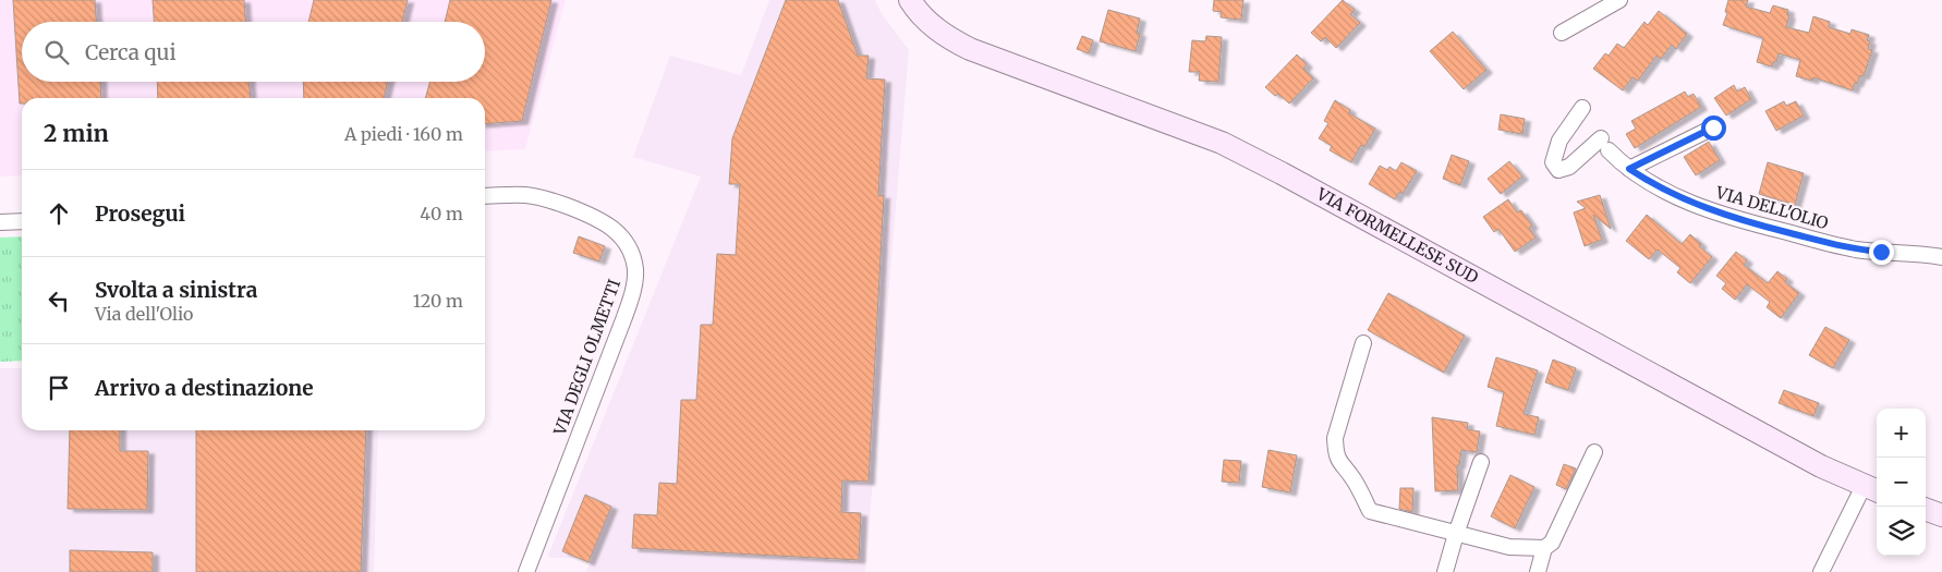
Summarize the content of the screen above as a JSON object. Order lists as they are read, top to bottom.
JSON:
{
  "streets": {
    "street": ["VIA DELL'OLIO", "VIA FORMELLESE SUD", "VIA DEGLI OLMETTI"]
  },
  "page": {
    "search": "Cerca qui",
    "heading": ["2 min", "A piedi · 160 m"],
    "list": [
      ["Prosegui", "40 m"],
      ["Svolta a sinistra", "Via dell'Olio", "120 m"],
      "Arrivo a destinazione"
    ],
    "map_buttons": ["+", "−"]
  }
}
